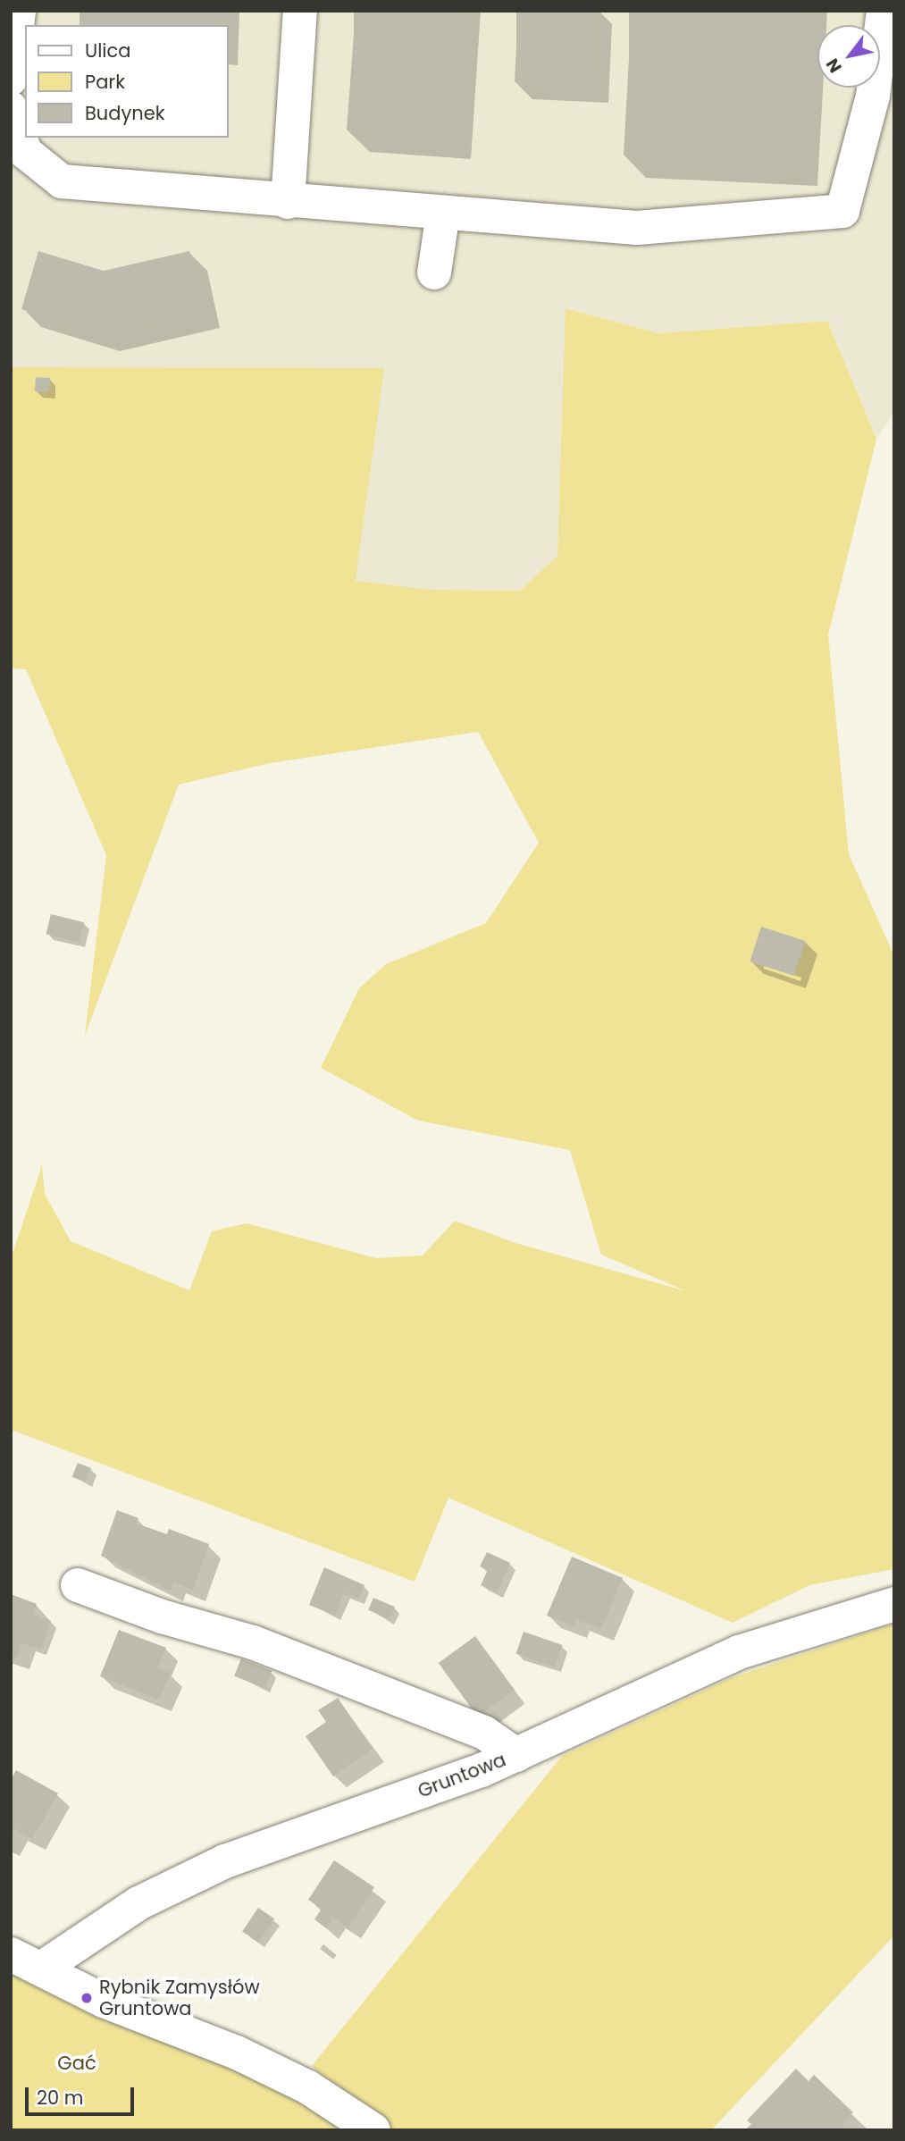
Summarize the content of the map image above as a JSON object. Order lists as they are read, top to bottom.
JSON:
{
  "streets": {
    "street": ["Gruntowa"]
  },
  "parks": ["Gać"],
  "places": ["Rybnik Zamysłów Gruntowa"],
  "legend": ["Ulica", "Park", "Budynek"],
  "scale_bar": "20 m",
  "north": "bottom left"
}
